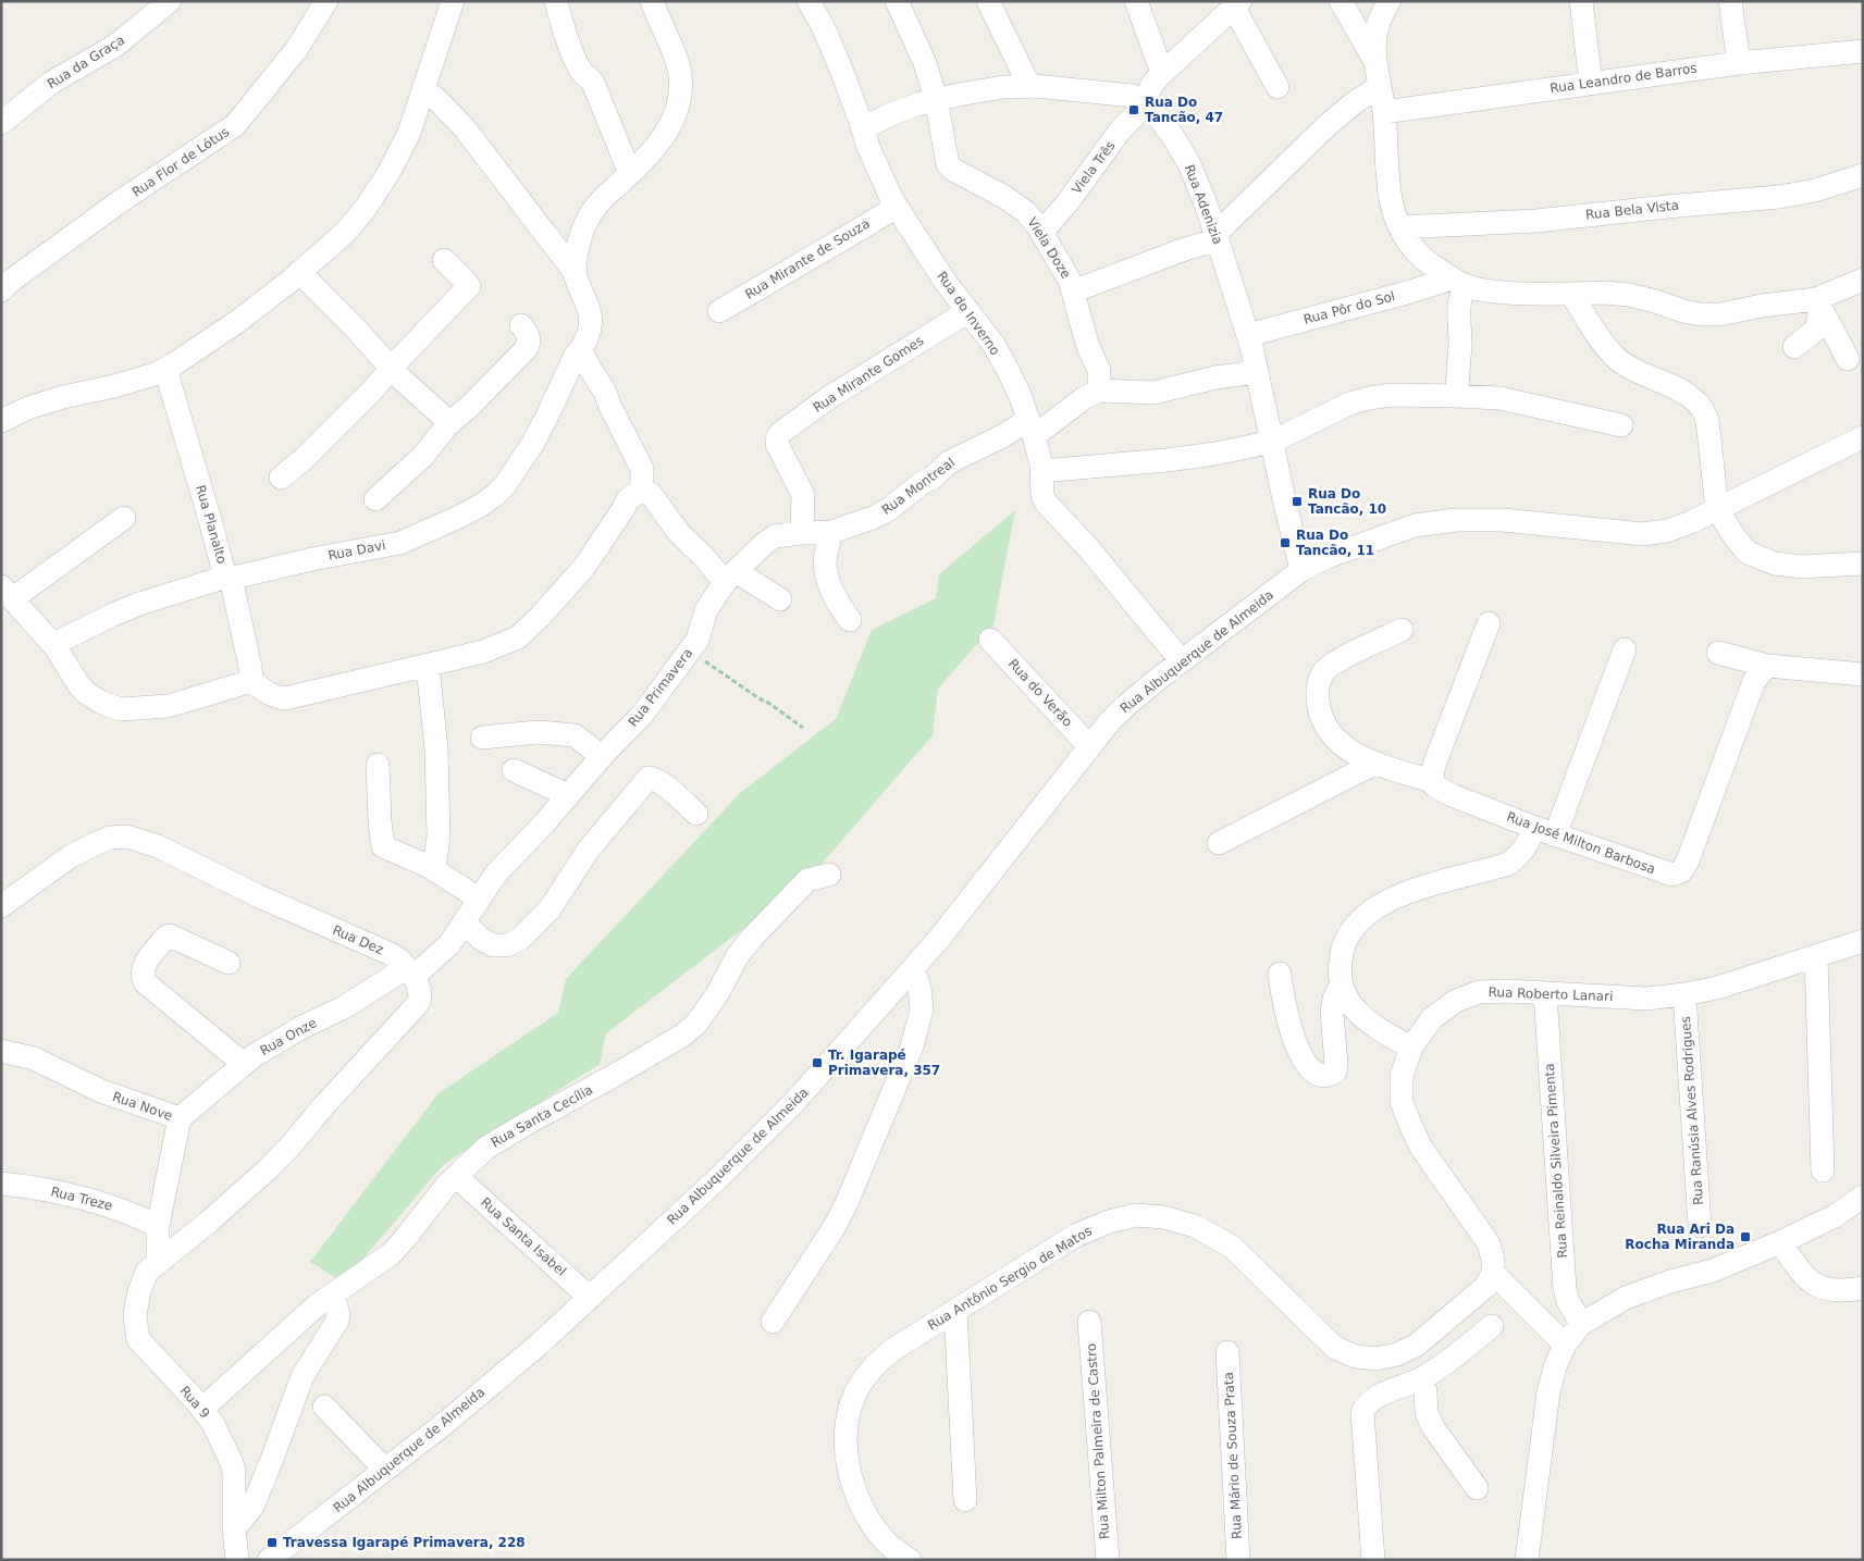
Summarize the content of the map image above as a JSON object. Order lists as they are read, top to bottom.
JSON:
{
  "streets": {
    "street": [
      "Rua da Graça",
      "Rua Leandro de Barros",
      "Rua Flor de Lótus",
      "Viela Três",
      "Rua Adenizia",
      "Rua Bela Vista",
      "Viela Doze",
      "Rua Mirante de Souza",
      "Rua Pôr do Sol",
      "Rua do Inverno",
      "Rua Mirante Gomes",
      "Rua Montreal",
      "Rua Planalto",
      "Rua Davi",
      "Rua Albuquerque de Almeida",
      "Rua Primavera",
      "Rua do Verão",
      "Rua José Milton Barbosa",
      "Rua Dez",
      "Rua Roberto Lanari",
      "Rua Onze",
      "Rua Nove",
      "Rua Ranúsia Alves Rodrigues",
      "Rua Santa Cecília",
      "Rua Reinaldo Silveira Pimenta",
      "Rua Treze",
      "Rua Santa Isabel",
      "Rua Antônio Sergio de Matos",
      "Rua 9",
      "Rua Milton Palmeira de Castro",
      "Rua Mário de Souza Prata"
    ]
  },
  "crossings": [
    ["Viela Três", "Rua Adenizia"],
    ["Viela Três", "Viela Doze"],
    ["Rua Adenizia", "Rua Pôr do Sol"],
    ["Rua Adenizia", "Rua Albuquerque de Almeida"],
    ["Rua Mirante de Souza", "Rua do Inverno"],
    ["Rua do Inverno", "Rua Mirante Gomes"],
    ["Rua do Inverno", "Rua Montreal"],
    ["Rua do Inverno", "Rua Albuquerque de Almeida"],
    ["Rua Mirante Gomes", "Rua Montreal"],
    ["Rua Mirante Gomes", "Rua Primavera"],
    ["Rua Montreal", "Rua Primavera"],
    ["Rua Planalto", "Rua Davi"],
    ["Rua Albuquerque de Almeida", "Rua do Verão"],
    ["Rua Albuquerque de Almeida", "Rua Santa Isabel"],
    ["Rua Primavera", "Rua Dez"],
    ["Rua Primavera", "Rua Onze"],
    ["Rua Dez", "Rua Onze"],
    ["Rua Roberto Lanari", "Rua Ranúsia Alves Rodrigues"],
    ["Rua Roberto Lanari", "Rua Reinaldo Silveira Pimenta"],
    ["Rua Roberto Lanari", "Rua Antônio Sergio de Matos"],
    ["Rua Onze", "Rua Nove"],
    ["Rua Nove", "Rua Treze"],
    ["Rua Nove", "Rua 9"],
    ["Rua Santa Cecília", "Rua Santa Isabel"],
    ["Rua Santa Cecília", "Rua 9"]
  ],
  "places": {
    "transit": [
      "Rua Do Tancão, 47",
      "Rua Do Tancão, 10",
      "Rua Do Tancão, 11",
      "Tr. Igarapé Primavera, 357",
      "Rua Ari Da Rocha Miranda",
      "Travessa Igarapé Primavera, 228"
    ]
  }
}
